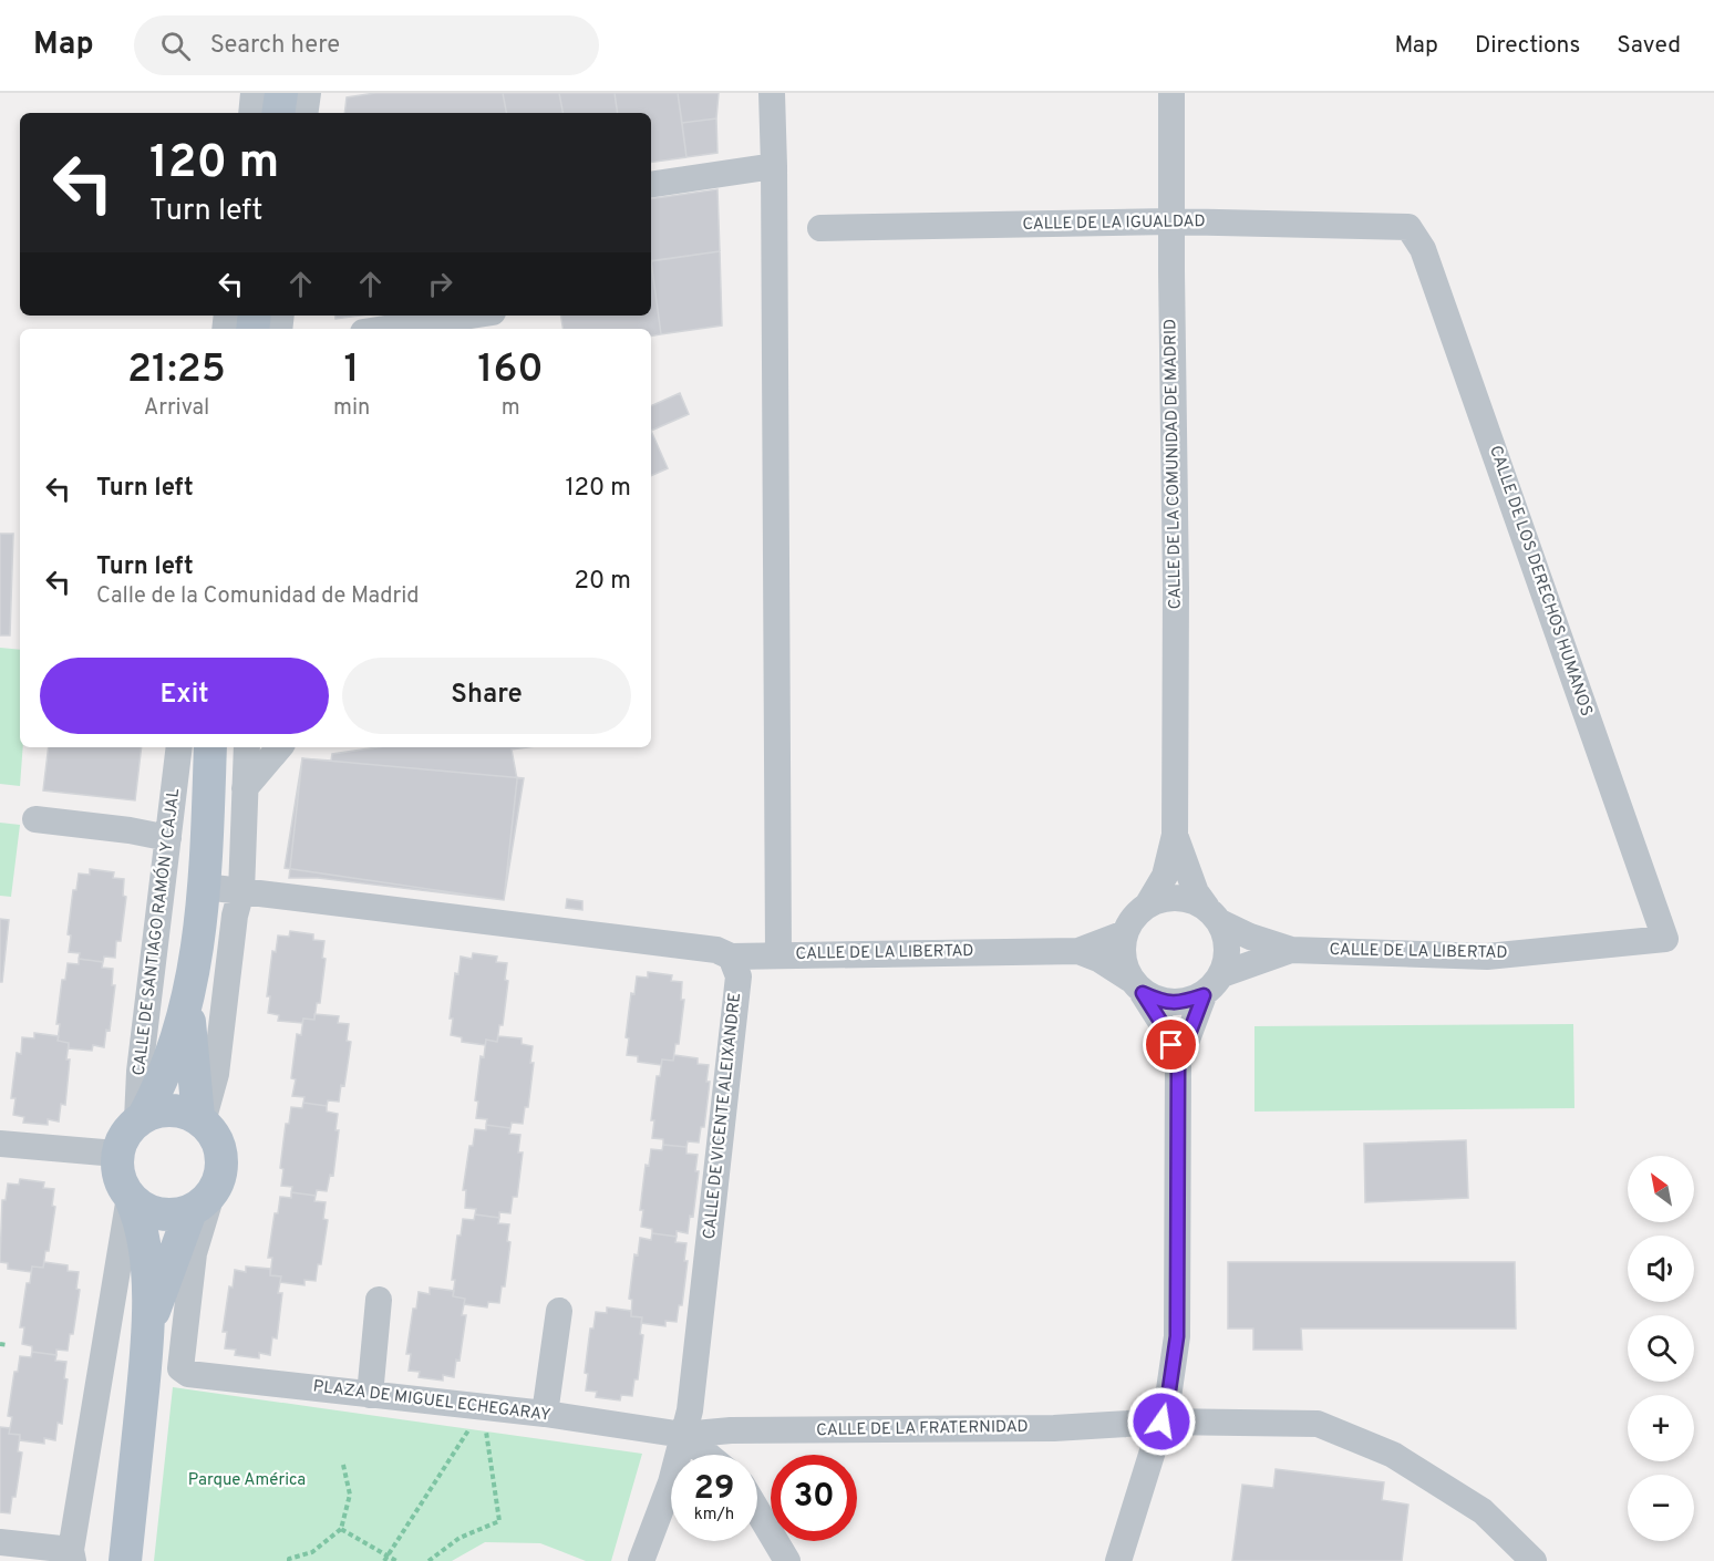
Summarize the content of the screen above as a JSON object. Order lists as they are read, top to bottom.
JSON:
{
  "streets": {
    "main road": ["CALLE DE SANTIAGO RAMÓN Y CAJAL"],
    "street": [
      "CALLE DE LA IGUALDAD",
      "CALLE DE LA COMUNIDAD DE MADRID",
      "CALLE DE LOS DERECHOS HUMANOS",
      "CALLE DE LA LIBERTAD",
      "CALLE DE VICENTE ALEIXANDRE",
      "PLAZA DE MIGUEL ECHEGARAY",
      "CALLE DE LA FRATERNIDAD"
    ]
  },
  "crossings": [
    ["CALLE DE LA IGUALDAD", "CALLE DE LA COMUNIDAD DE MADRID"],
    ["CALLE DE LA IGUALDAD", "CALLE DE LOS DERECHOS HUMANOS"],
    ["CALLE DE LA COMUNIDAD DE MADRID", "CALLE DE LA LIBERTAD"],
    ["CALLE DE LOS DERECHOS HUMANOS", "CALLE DE LA LIBERTAD"],
    ["CALLE DE SANTIAGO RAMÓN Y CAJAL", "PLAZA DE MIGUEL ECHEGARAY"],
    ["CALLE DE LA LIBERTAD", "CALLE DE VICENTE ALEIXANDRE"],
    ["CALLE DE VICENTE ALEIXANDRE", "PLAZA DE MIGUEL ECHEGARAY"],
    ["CALLE DE VICENTE ALEIXANDRE", "CALLE DE LA FRATERNIDAD"],
    ["PLAZA DE MIGUEL ECHEGARAY", "CALLE DE LA FRATERNIDAD"]
  ],
  "parks": ["Parque América"],
  "north": "top left",
  "page": {
    "header": "Map",
    "search": "Search here",
    "nav": ["Map", "Directions", "Saved"],
    "turn": ["120 m", "Turn left"],
    "eta": [
      "21:25",
      "Arrival",
      "1",
      "min",
      "160",
      "m"
    ],
    "list": [
      {
        "name": "Turn left",
        "value": "120 m"
      },
      {
        "name": "Turn left",
        "note": "Calle de la Comunidad de Madrid",
        "value": "20 m"
      }
    ],
    "buttons": ["Exit", "Share"],
    "map_buttons": ["+", "−"],
    "speed": "29 km/h",
    "limit": "30"
  }
}
